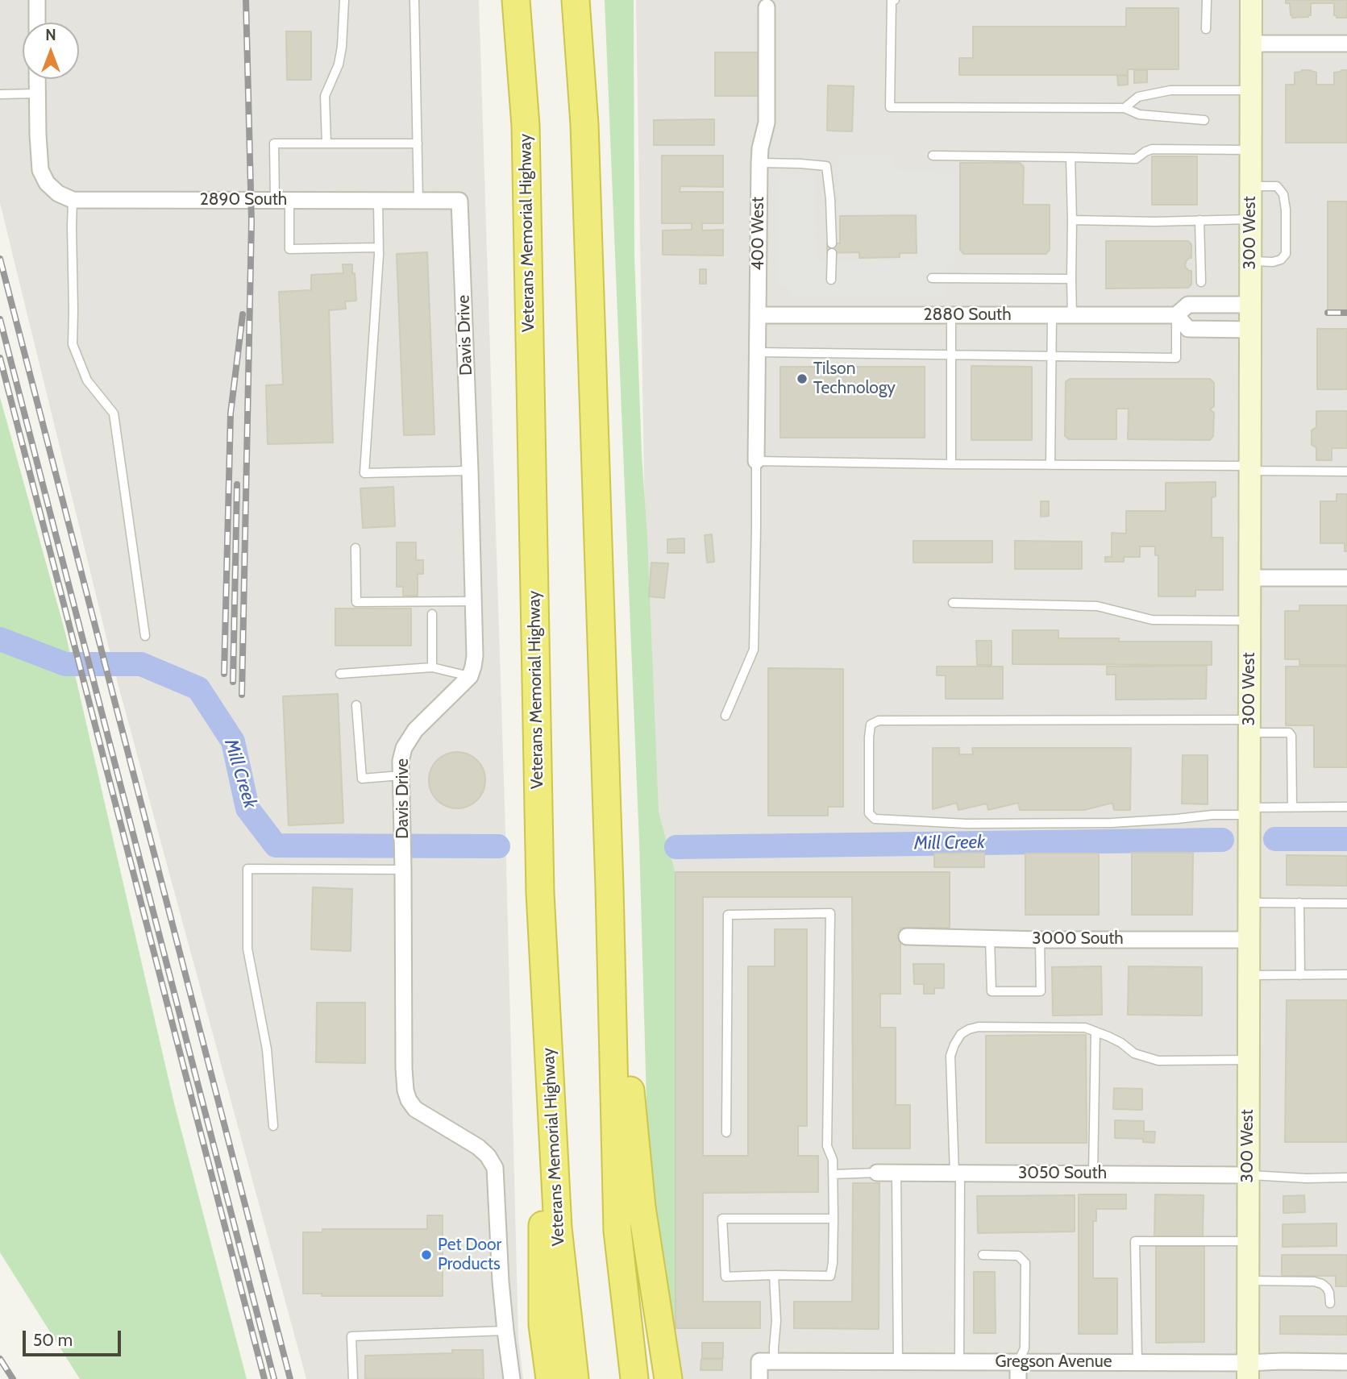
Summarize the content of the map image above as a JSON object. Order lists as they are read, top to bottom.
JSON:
{
  "streets": {
    "highway": ["Veterans Memorial Highway"],
    "main road": ["300 West"],
    "street": [
      "2890 South",
      "400 West",
      "2880 South",
      "Davis Drive",
      "3000 South",
      "3050 South",
      "Gregson Avenue"
    ]
  },
  "crossings": [
    ["2890 South", "Davis Drive"],
    ["300 West", "2880 South"],
    ["300 West", "3000 South"],
    ["300 West", "3050 South"],
    ["300 West", "Gregson Avenue"],
    ["400 West", "2880 South"]
  ],
  "water": ["Mill Creek"],
  "places": ["Tilson Technology", "Pet Door Products"],
  "scale_bar": "50 m",
  "north": "top"
}
